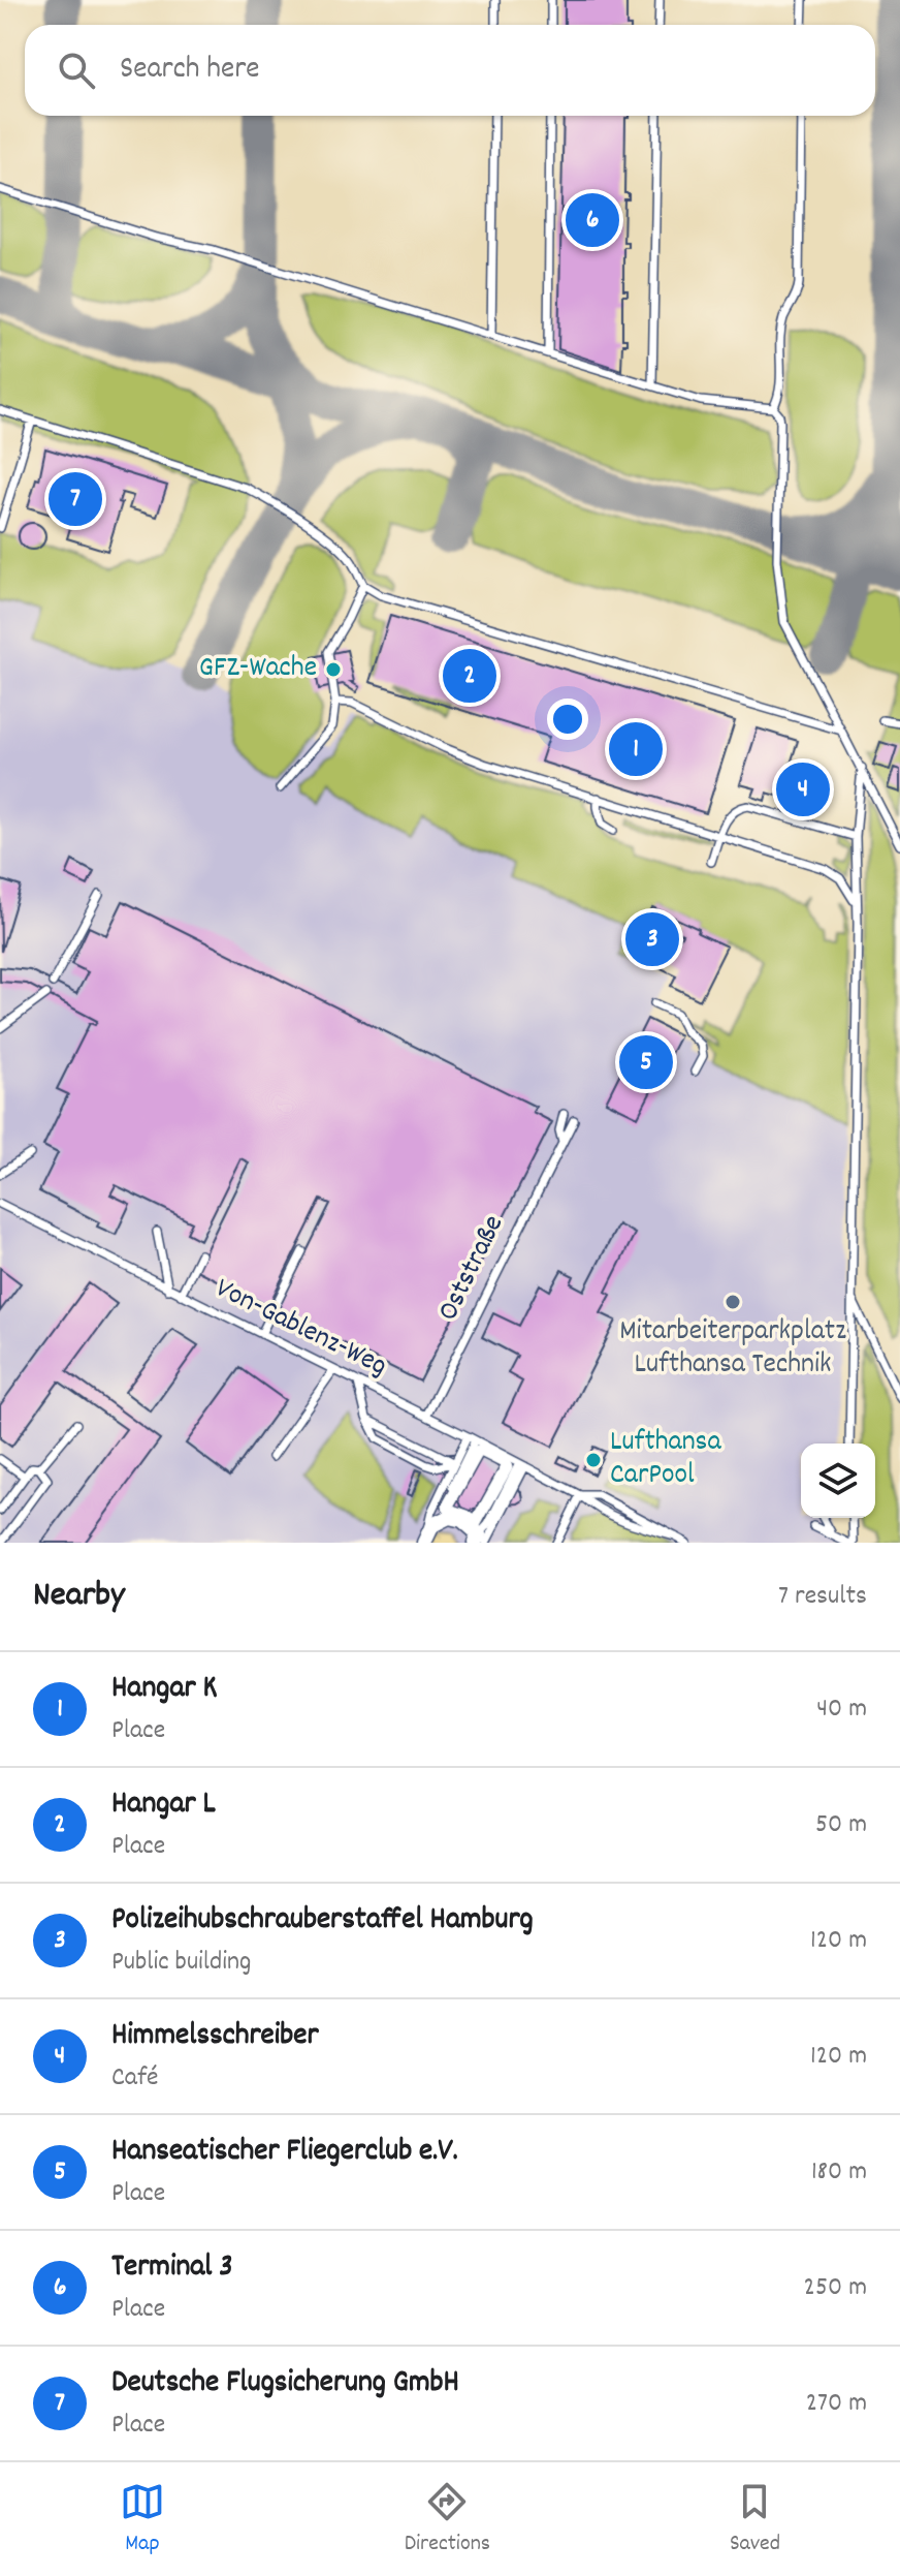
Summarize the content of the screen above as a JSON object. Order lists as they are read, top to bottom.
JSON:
{
  "streets": {
    "lane": ["Oststraße", "Von-Gablenz-Weg"]
  },
  "crossings": [
    ["Oststraße", "Von-Gablenz-Weg"]
  ],
  "places": ["GFZ-Wache", "Mitarbeiterparkplatz Lufthansa Technik", "Lufthansa CarPool"],
  "page": {
    "search": "Search here",
    "pins": [
      "6",
      "7",
      "2",
      "1",
      "4",
      "3",
      "5"
    ],
    "heading": ["Nearby", "7 results"],
    "list": [
      {
        "mark": "1",
        "name": "Hangar K",
        "note": "Place",
        "value": "40 m"
      },
      {
        "mark": "2",
        "name": "Hangar L",
        "note": "Place",
        "value": "50 m"
      },
      {
        "mark": "3",
        "name": "Polizeihubschrauberstaffel Hamburg",
        "note": "Public building",
        "value": "120 m"
      },
      {
        "mark": "4",
        "name": "Himmelsschreiber",
        "note": "Café",
        "value": "120 m"
      },
      {
        "mark": "5",
        "name": "Hanseatischer Fliegerclub e.V.",
        "note": "Place",
        "value": "180 m"
      },
      {
        "mark": "6",
        "name": "Terminal 3",
        "note": "Place",
        "value": "250 m"
      },
      {
        "mark": "7",
        "name": "Deutsche Flugsicherung GmbH",
        "note": "Place",
        "value": "270 m"
      }
    ],
    "nav": ["Map", "Directions", "Saved"]
  }
}
